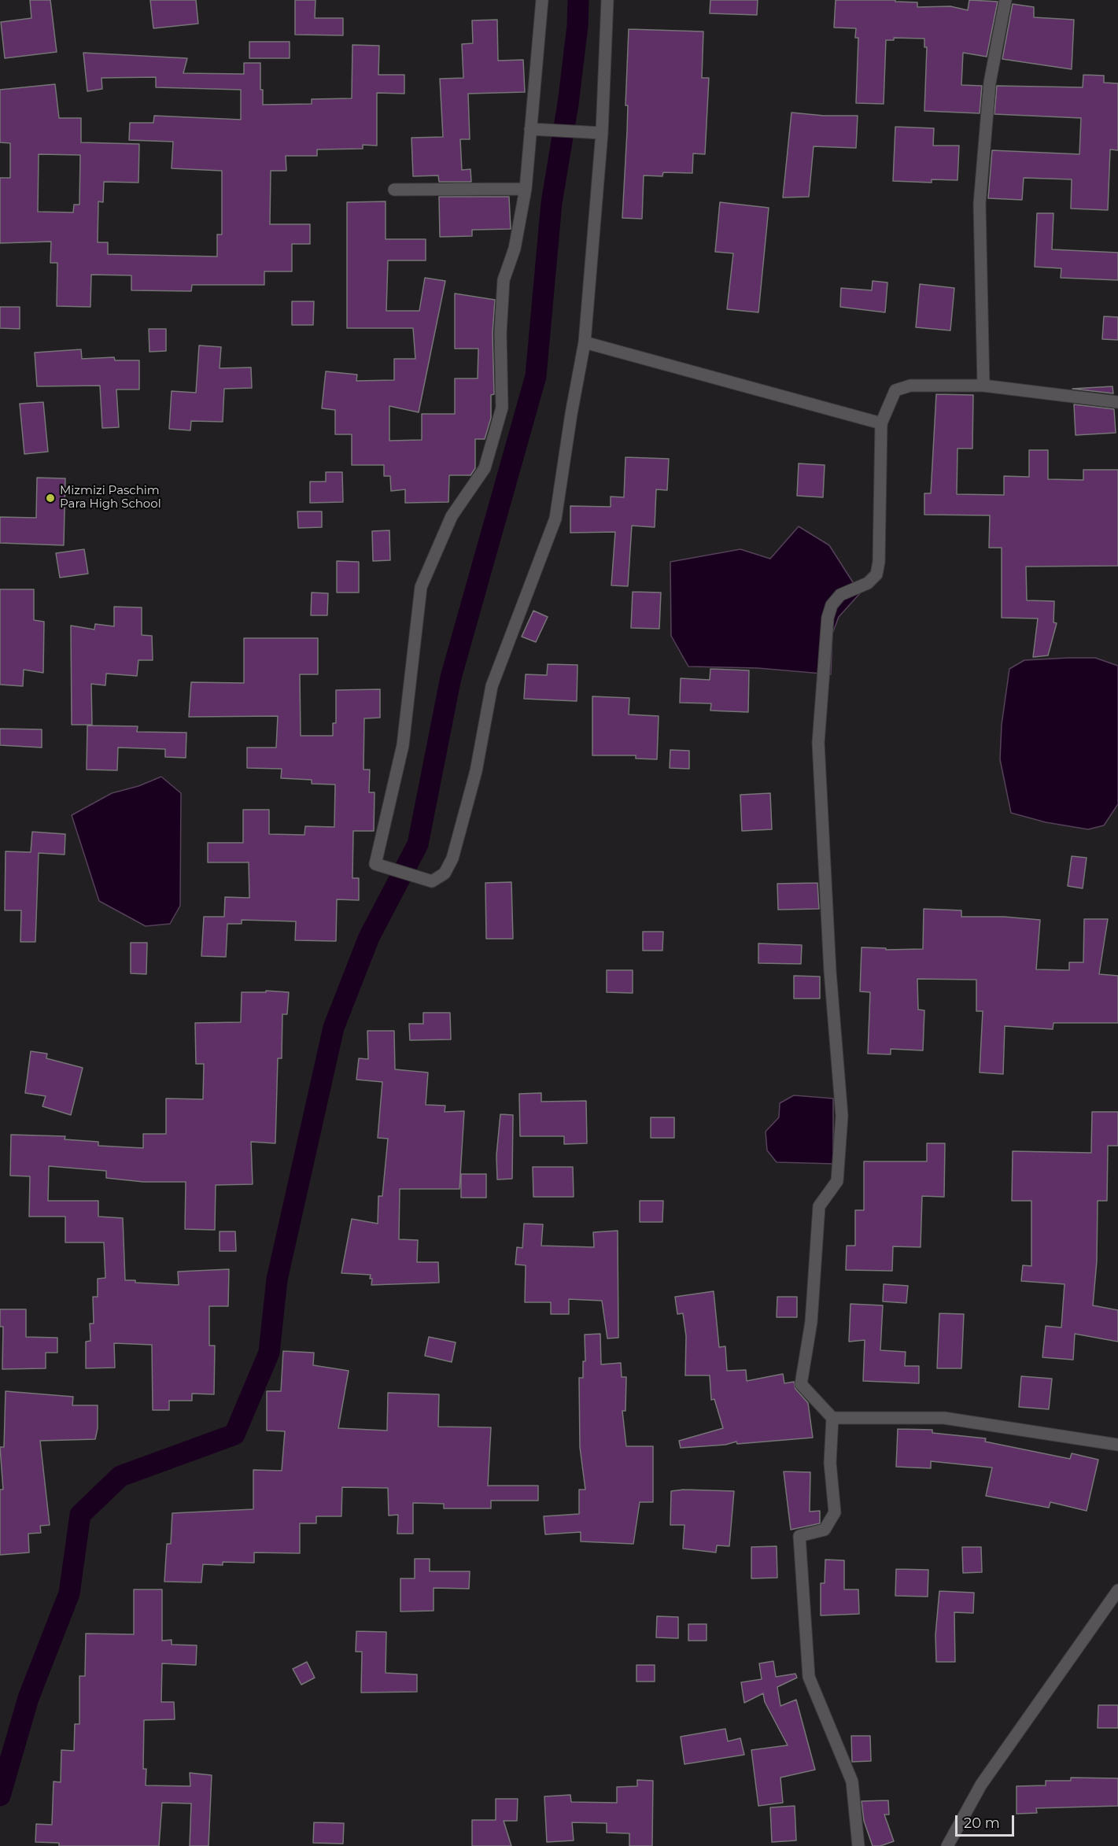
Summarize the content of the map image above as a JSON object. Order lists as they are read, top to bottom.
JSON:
{
  "places": ["Mizmizi Paschim Para High School"],
  "scale_bar": "20 m"
}
